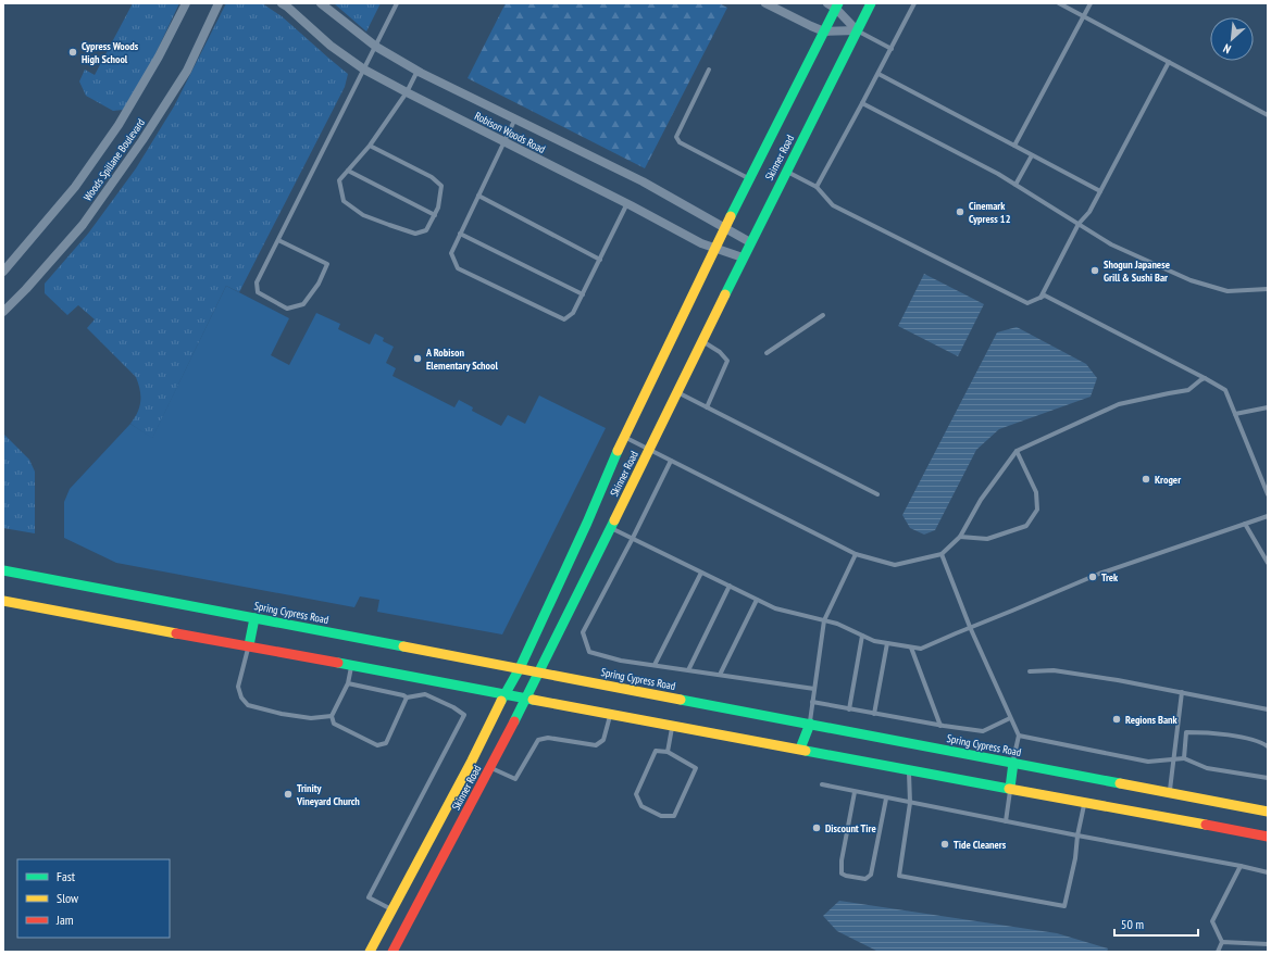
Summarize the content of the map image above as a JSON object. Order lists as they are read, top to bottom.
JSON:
{
  "streets": {
    "main road": ["Skinner Road", "Spring Cypress Road"],
    "street": ["Robison Woods Road", "Woods Spillane Boulevard"]
  },
  "crossings": [
    ["Robison Woods Road", "Skinner Road"],
    ["Skinner Road", "Spring Cypress Road"]
  ],
  "places": [
    "Cypress Woods High School",
    "Cinemark Cypress 12",
    "Shogun Japanese Grill & Sushi Bar",
    "A Robison Elementary School",
    "Kroger",
    "Trek",
    "Regions Bank",
    "Trinity Vineyard Church",
    "Discount Tire",
    "Tide Cleaners"
  ],
  "legend": ["Fast", "Slow", "Jam"],
  "scale_bar": "50 m",
  "north": "bottom left"
}
